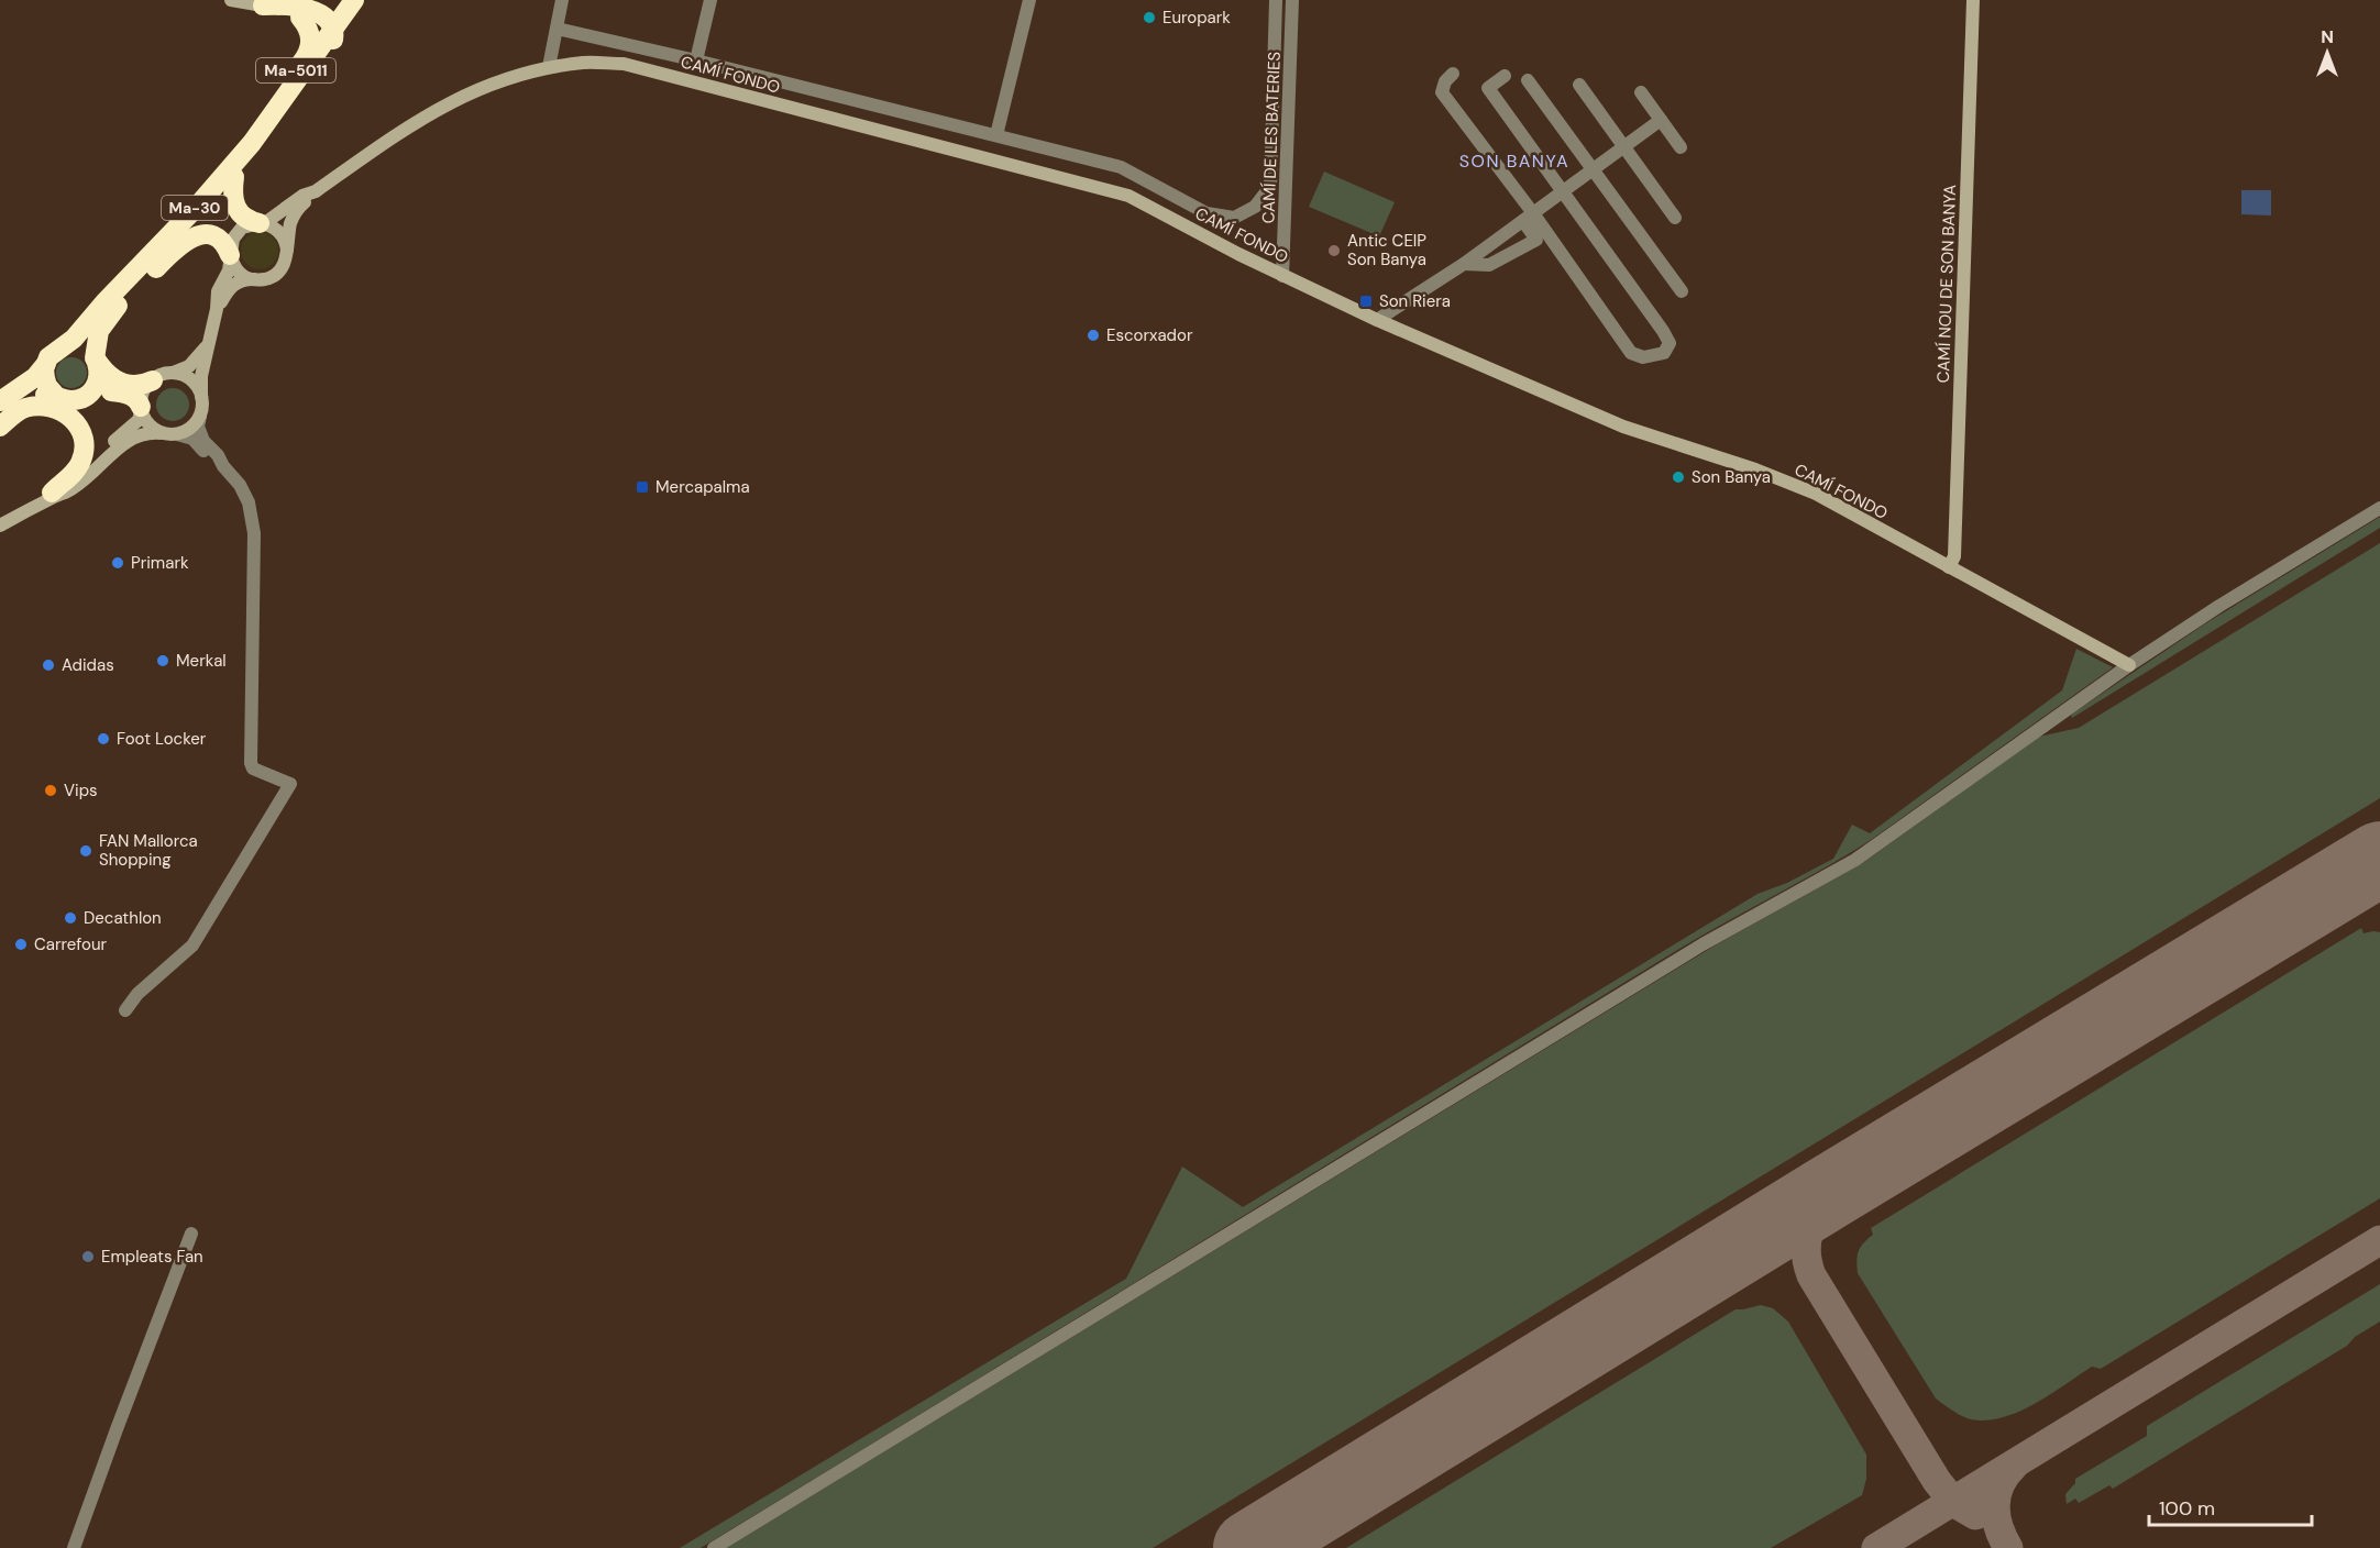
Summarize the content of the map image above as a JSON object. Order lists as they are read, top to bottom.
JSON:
{
  "streets": {
    "highway": ["Ma-5011", "Ma-30"],
    "street": ["CAMÍ FONDO", "CAMÍ DE LES BATERIES", "CAMÍ NOU DE SON BANYA"]
  },
  "crossings": [
    ["Ma-5011", "Ma-30"],
    ["CAMÍ FONDO", "CAMÍ DE LES BATERIES"],
    ["CAMÍ FONDO", "CAMÍ NOU DE SON BANYA"]
  ],
  "districts": ["SON BANYA"],
  "places": {
    "other": [
      "Europark",
      "Antic CEIP Son Banya",
      "Escorxador",
      "Son Banya",
      "Primark",
      "Merkal",
      "Adidas",
      "Foot Locker",
      "Vips",
      "FAN Mallorca Shopping",
      "Decathlon",
      "Carrefour",
      "Empleats Fan"
    ],
    "transit": ["Son Riera", "Mercapalma"]
  },
  "scale_bar": "100 m",
  "north": "top"
}
